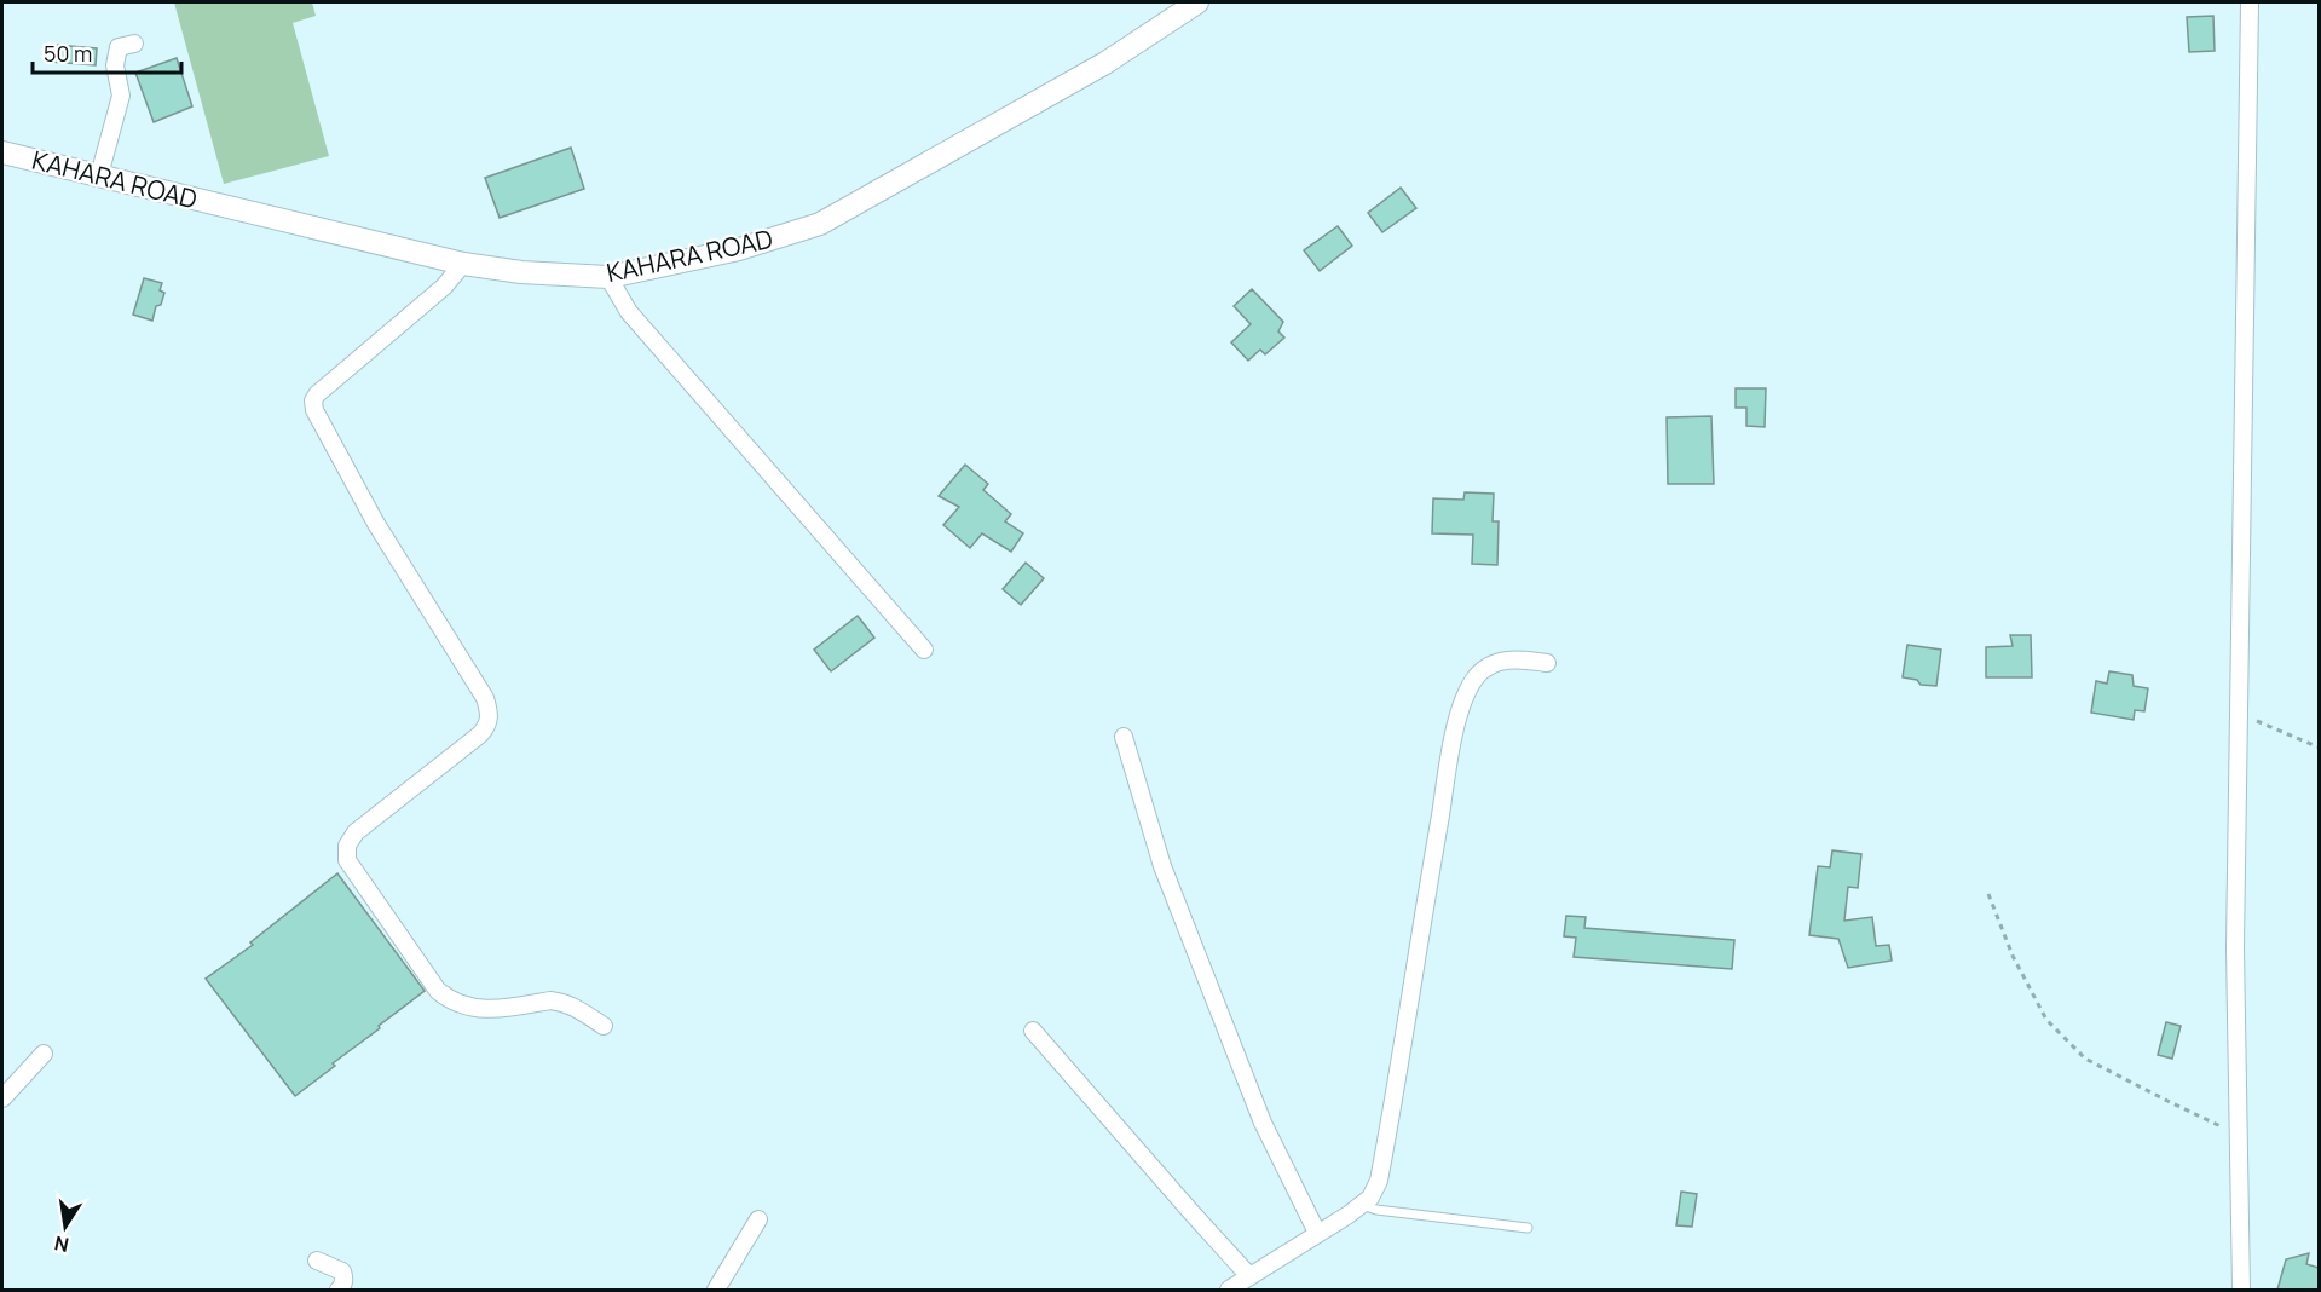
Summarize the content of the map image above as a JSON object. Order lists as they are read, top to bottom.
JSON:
{
  "streets": {
    "street": ["KAHARA ROAD"]
  },
  "scale_bar": "50 m",
  "north": "bottom"
}
